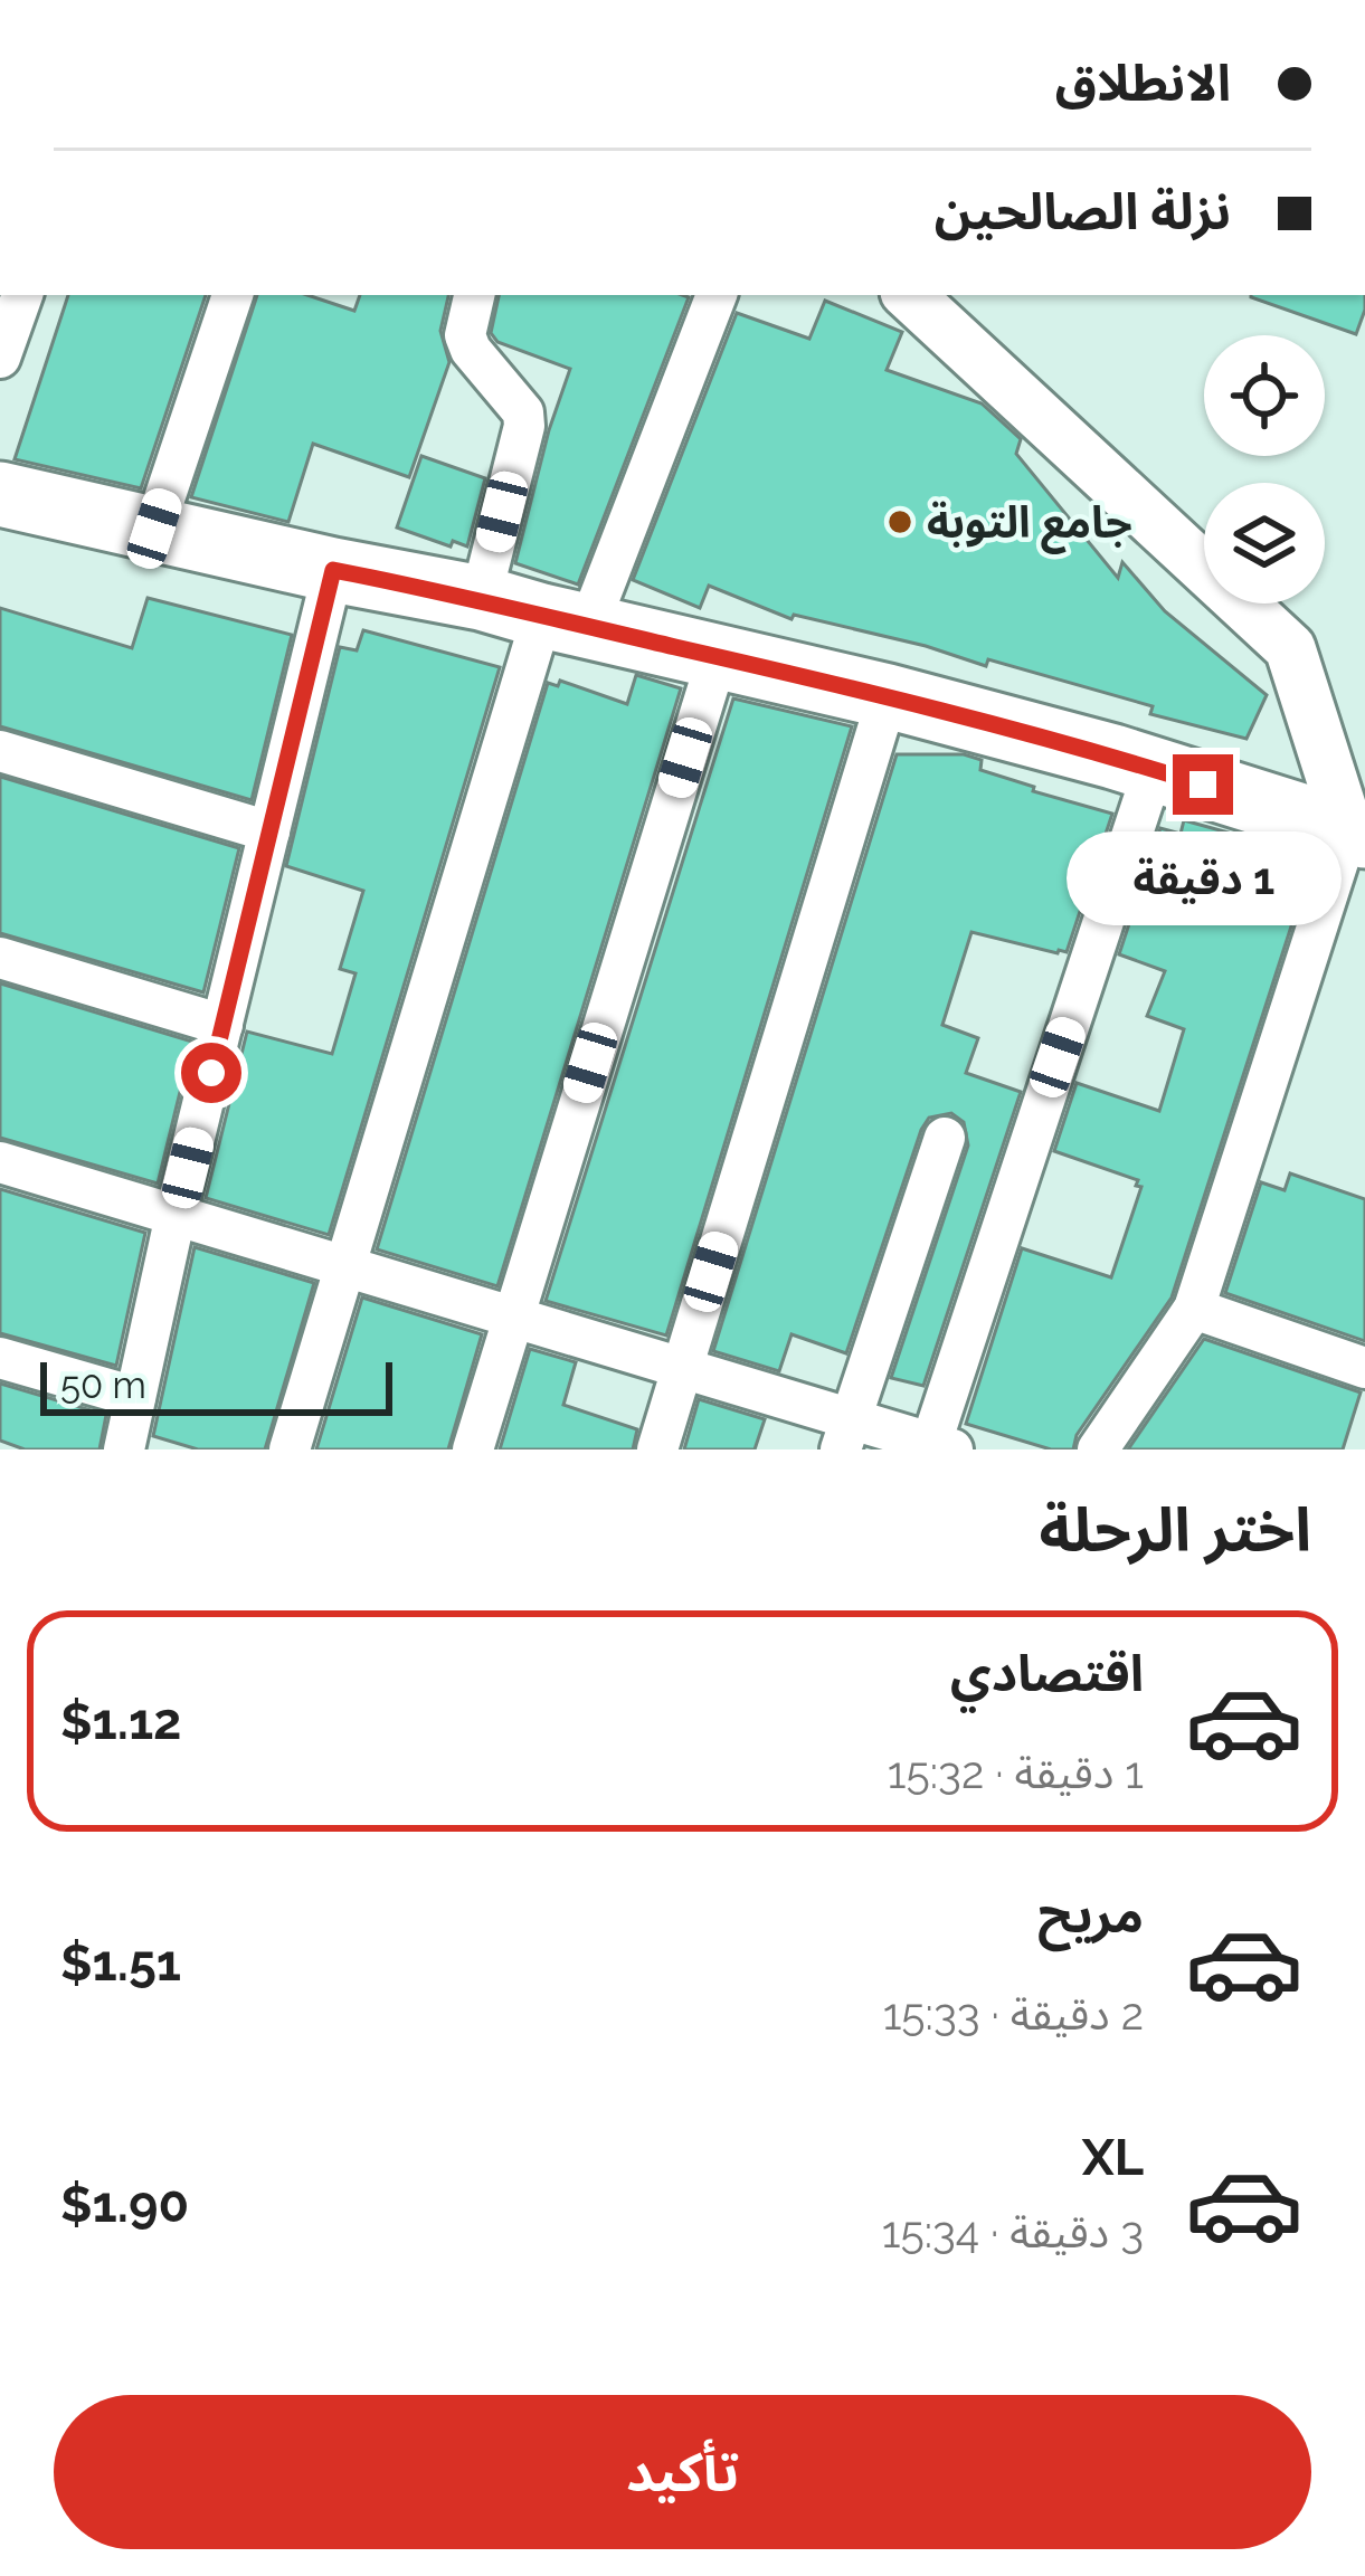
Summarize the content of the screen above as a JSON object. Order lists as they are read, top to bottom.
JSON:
{
  "places": ["جامع التوبة"],
  "scale_bar": "50 m",
  "page": {
    "banner": ["الانطلاق", "نزلة الصالحين"],
    "bubble": "1 دقيقة",
    "scale": "50 m",
    "heading": "اختر الرحلة",
    "list": [
      {
        "name": "اقتصادي",
        "note": "1 دقيقة · 15:32",
        "value": "$1.12"
      },
      {
        "name": "مريح",
        "note": "2 دقيقة · 15:33",
        "value": "$1.51"
      },
      {
        "name": "XL",
        "note": "3 دقيقة · 15:34",
        "value": "$1.90"
      }
    ],
    "buttons": "تأكيد"
  }
}
